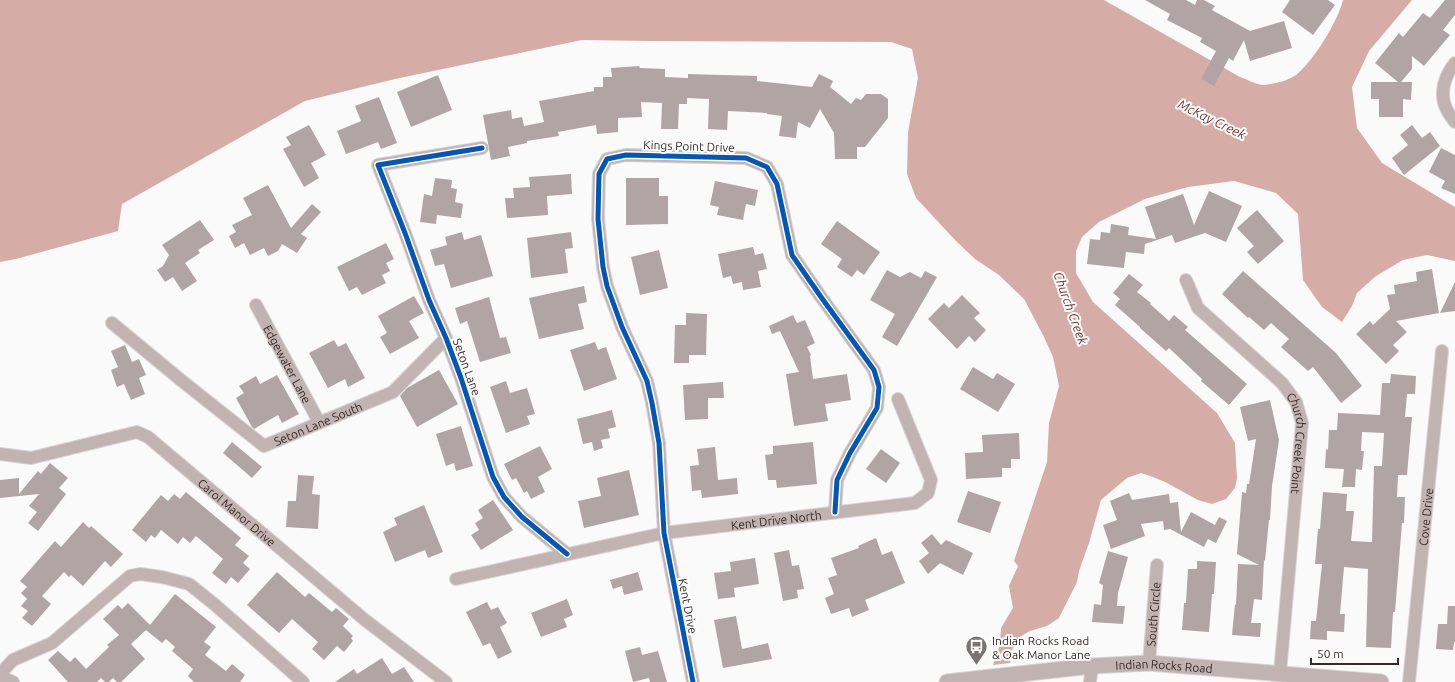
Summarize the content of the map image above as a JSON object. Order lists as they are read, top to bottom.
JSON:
{
  "streets": {
    "street": [
      "Kings Point Drive",
      "Edgewater Lane",
      "Seton Lane",
      "Seton Lane South",
      "Church Creek Point",
      "Carol Manor Drive",
      "Cove Drive",
      "Kent Drive North",
      "Kent Drive",
      "South Circle",
      "Indian Rocks Road"
    ]
  },
  "crossings": [
    ["Kings Point Drive", "Kent Drive North"],
    ["Kings Point Drive", "Kent Drive"],
    ["Edgewater Lane", "Seton Lane South"],
    ["Seton Lane", "Seton Lane South"],
    ["Seton Lane", "Kent Drive North"],
    ["Church Creek Point", "Indian Rocks Road"],
    ["Kent Drive North", "Kent Drive"],
    ["South Circle", "Indian Rocks Road"]
  ],
  "water": ["McKay Creek", "Church Creek"],
  "places": {
    "bus stop": ["Indian Rocks Road & Oak Manor Lane"]
  },
  "scale_bar": "50 m"
}
